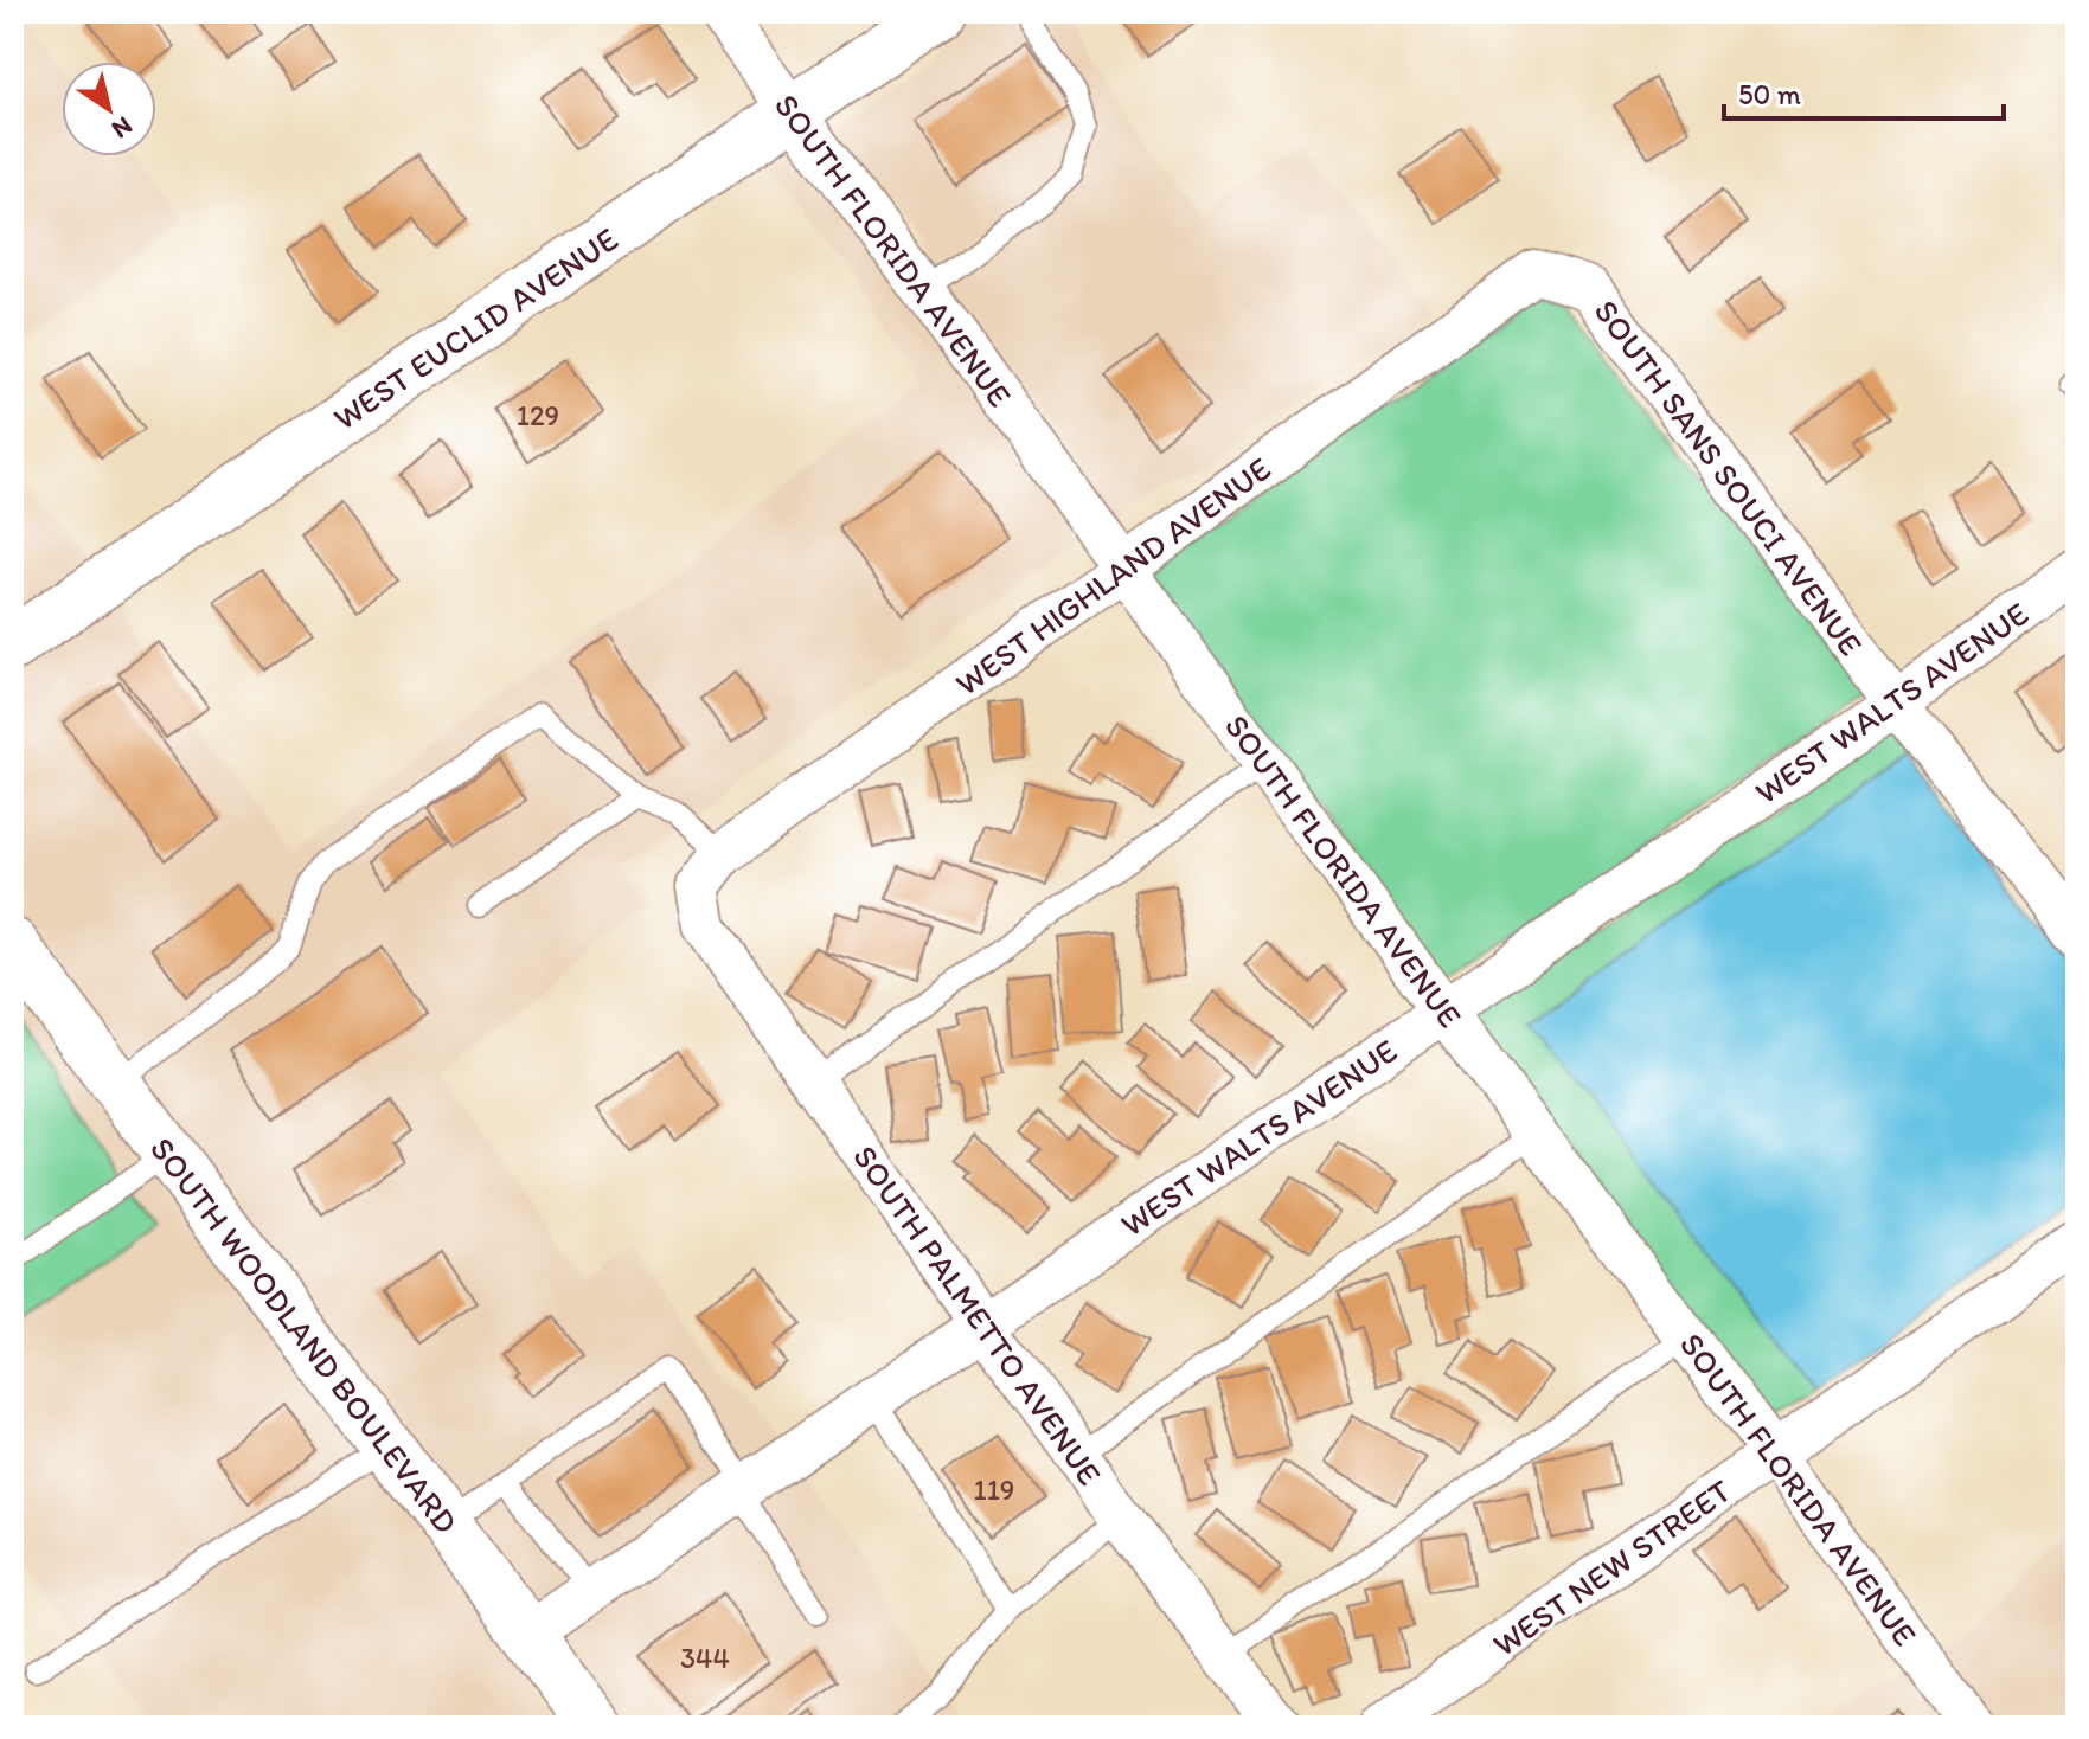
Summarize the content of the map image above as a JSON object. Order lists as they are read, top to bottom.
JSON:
{
  "streets": {
    "street": [
      "SOUTH FLORIDA AVENUE",
      "WEST EUCLID AVENUE",
      "SOUTH SANS SOUCI AVENUE",
      "WEST HIGHLAND AVENUE",
      "WEST WALTS AVENUE",
      "SOUTH PALMETTO AVENUE",
      "SOUTH WOODLAND BOULEVARD",
      "WEST NEW STREET"
    ]
  },
  "crossings": [
    ["SOUTH FLORIDA AVENUE", "WEST EUCLID AVENUE"],
    ["SOUTH FLORIDA AVENUE", "WEST HIGHLAND AVENUE"],
    ["SOUTH FLORIDA AVENUE", "WEST WALTS AVENUE"],
    ["SOUTH FLORIDA AVENUE", "WEST NEW STREET"],
    ["SOUTH SANS SOUCI AVENUE", "WEST HIGHLAND AVENUE"],
    ["SOUTH SANS SOUCI AVENUE", "WEST WALTS AVENUE"],
    ["WEST HIGHLAND AVENUE", "SOUTH PALMETTO AVENUE"],
    ["WEST WALTS AVENUE", "SOUTH PALMETTO AVENUE"],
    ["WEST WALTS AVENUE", "SOUTH WOODLAND BOULEVARD"]
  ],
  "house_numbers": ["129", "119", "344"],
  "scale_bar": "50 m",
  "north": "bottom right"
}
